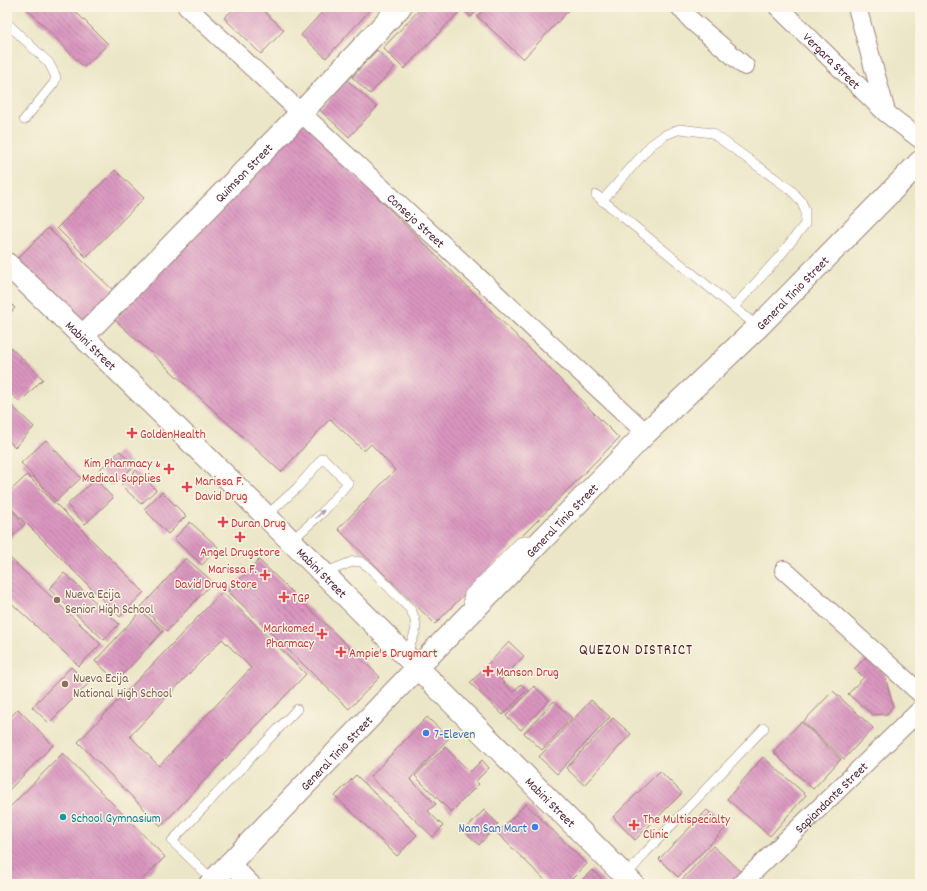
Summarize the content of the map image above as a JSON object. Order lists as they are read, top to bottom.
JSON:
{
  "streets": {
    "street": [
      "Vergara Street",
      "Quimson Street",
      "Consejo Street",
      "General Tinio Street",
      "Mabini Street",
      "Sapiandante Street"
    ]
  },
  "crossings": [
    ["Quimson Street", "Consejo Street"],
    ["Quimson Street", "Mabini Street"],
    ["Consejo Street", "General Tinio Street"],
    ["General Tinio Street", "Mabini Street"]
  ],
  "districts": ["QUEZON DISTRICT"],
  "places": {
    "health": [
      "GoldenHealth",
      "Kim Pharmacy & Medical Supplies",
      "Marissa F. David Drug",
      "Duran Drug",
      "Angel Drugstore",
      "Marissa F. David Drug Store",
      "TGP",
      "Markomed Pharmacy",
      "Ampie's Drugmart",
      "Manson Drug",
      "The Multispecialty Clinic"
    ],
    "other": [
      "Nueva Ecija Senior High School",
      "Nueva Ecija National High School",
      "7-Eleven",
      "School Gymnasium",
      "Nam San Mart"
    ]
  }
}
